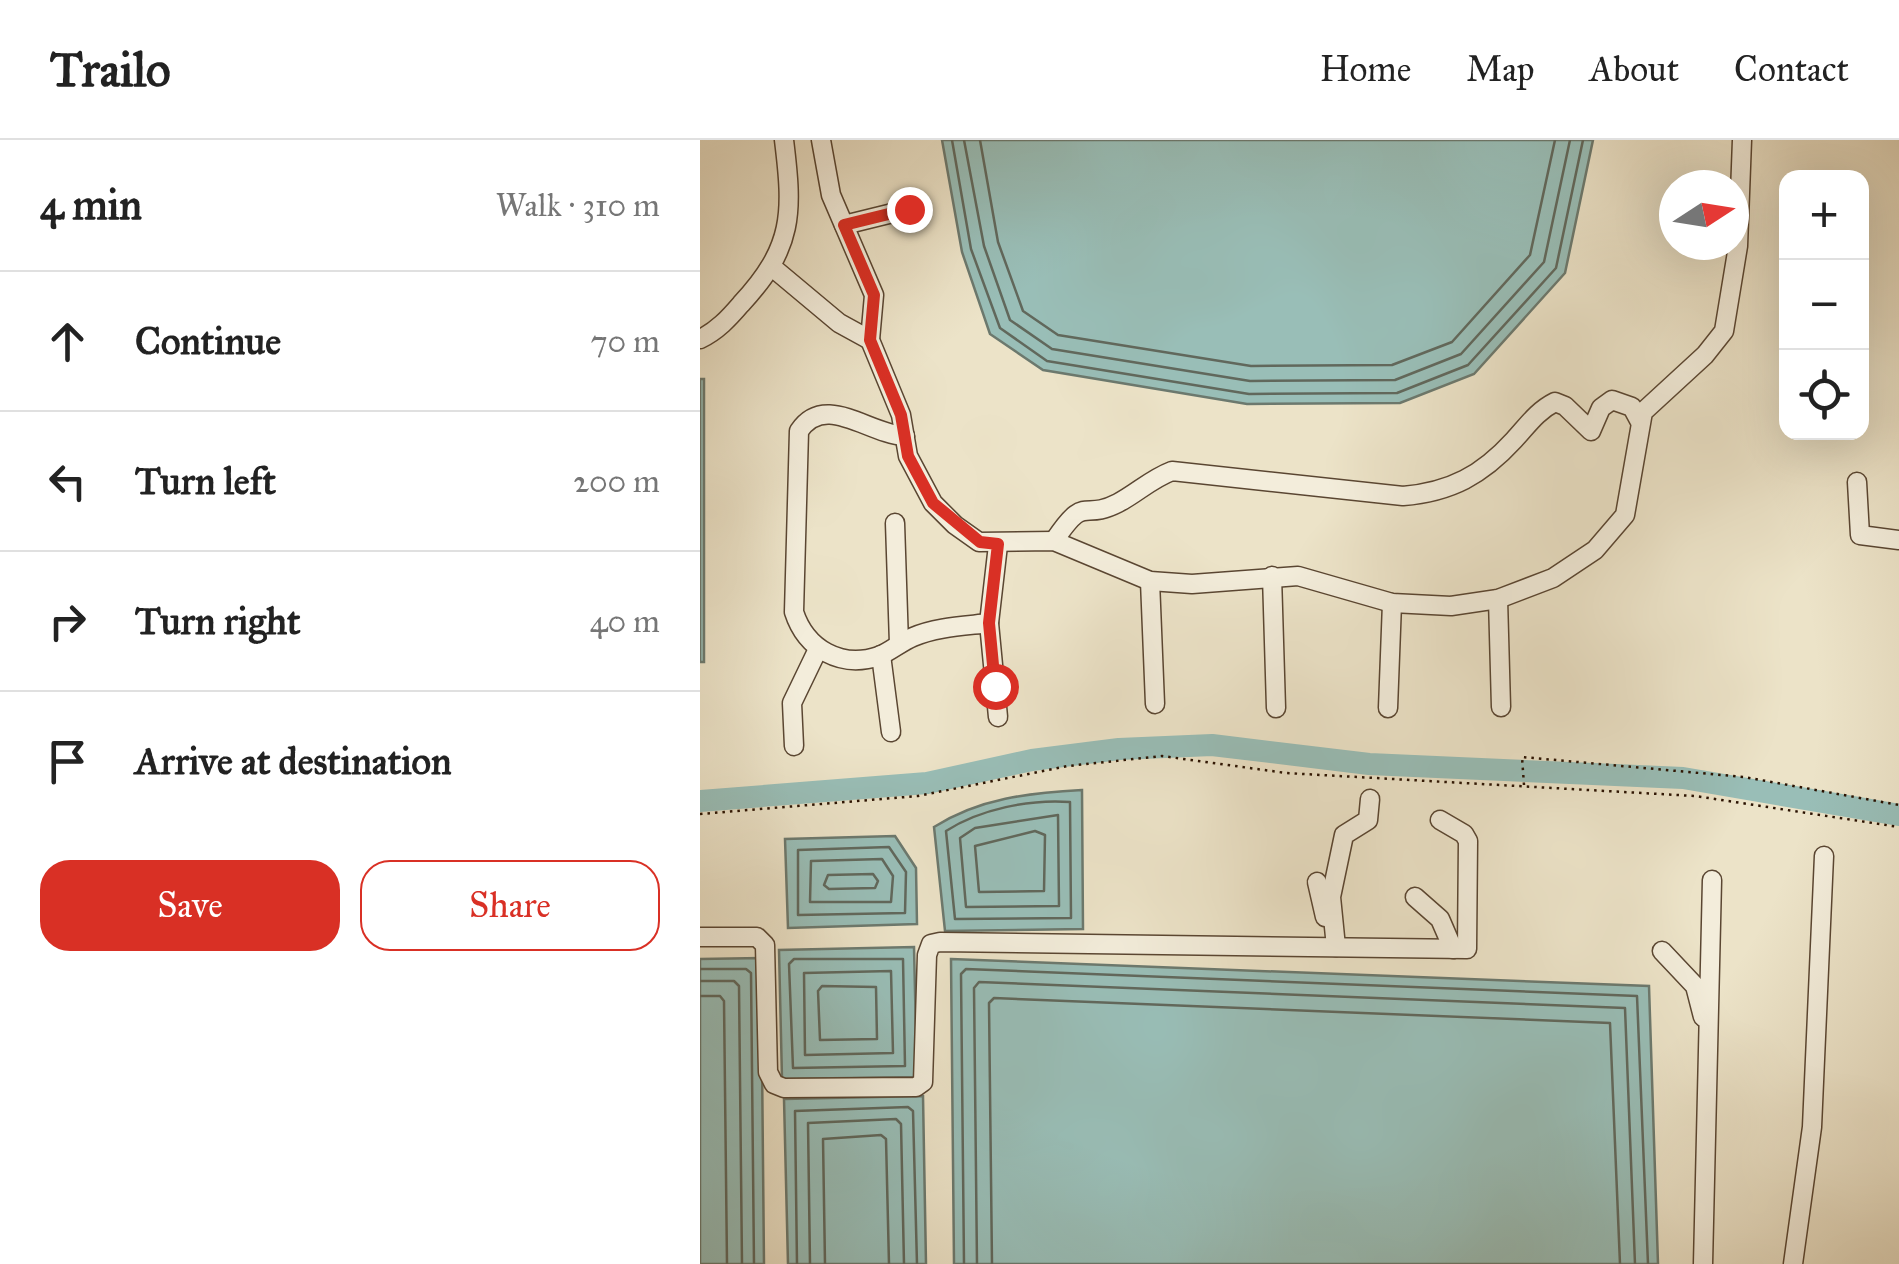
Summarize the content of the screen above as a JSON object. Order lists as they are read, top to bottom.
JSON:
{
  "north": "right",
  "page": {
    "header": "Trailo",
    "nav": [
      "Home",
      "Map",
      "About",
      "Contact"
    ],
    "heading": ["4 min", "Walk · 310 m"],
    "map_buttons": ["+", "−"],
    "list": [
      ["Continue", "70 m"],
      ["Turn left", "200 m"],
      ["Turn right", "40 m"],
      "Arrive at destination"
    ],
    "buttons": ["Save", "Share"]
  }
}
